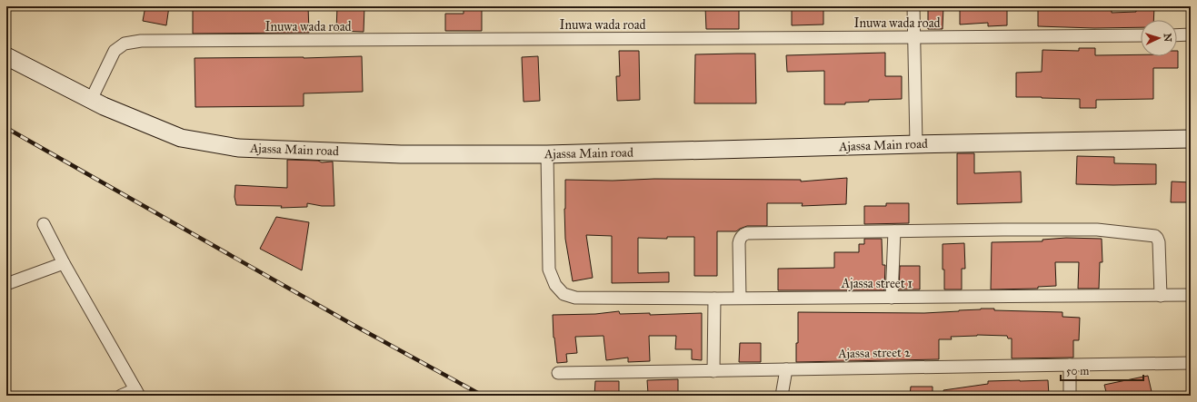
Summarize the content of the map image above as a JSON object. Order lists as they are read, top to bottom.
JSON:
{
  "streets": {
    "street": [
      "Inuwa wada road",
      "Ajassa Main road",
      "Ajassa street 1",
      "Ajassa street 2"
    ]
  },
  "crossings": [
    ["Inuwa wada road", "Ajassa Main road"],
    ["Ajassa Main road", "Ajassa street 1"]
  ],
  "scale_bar": "50 m",
  "north": "right"
}
